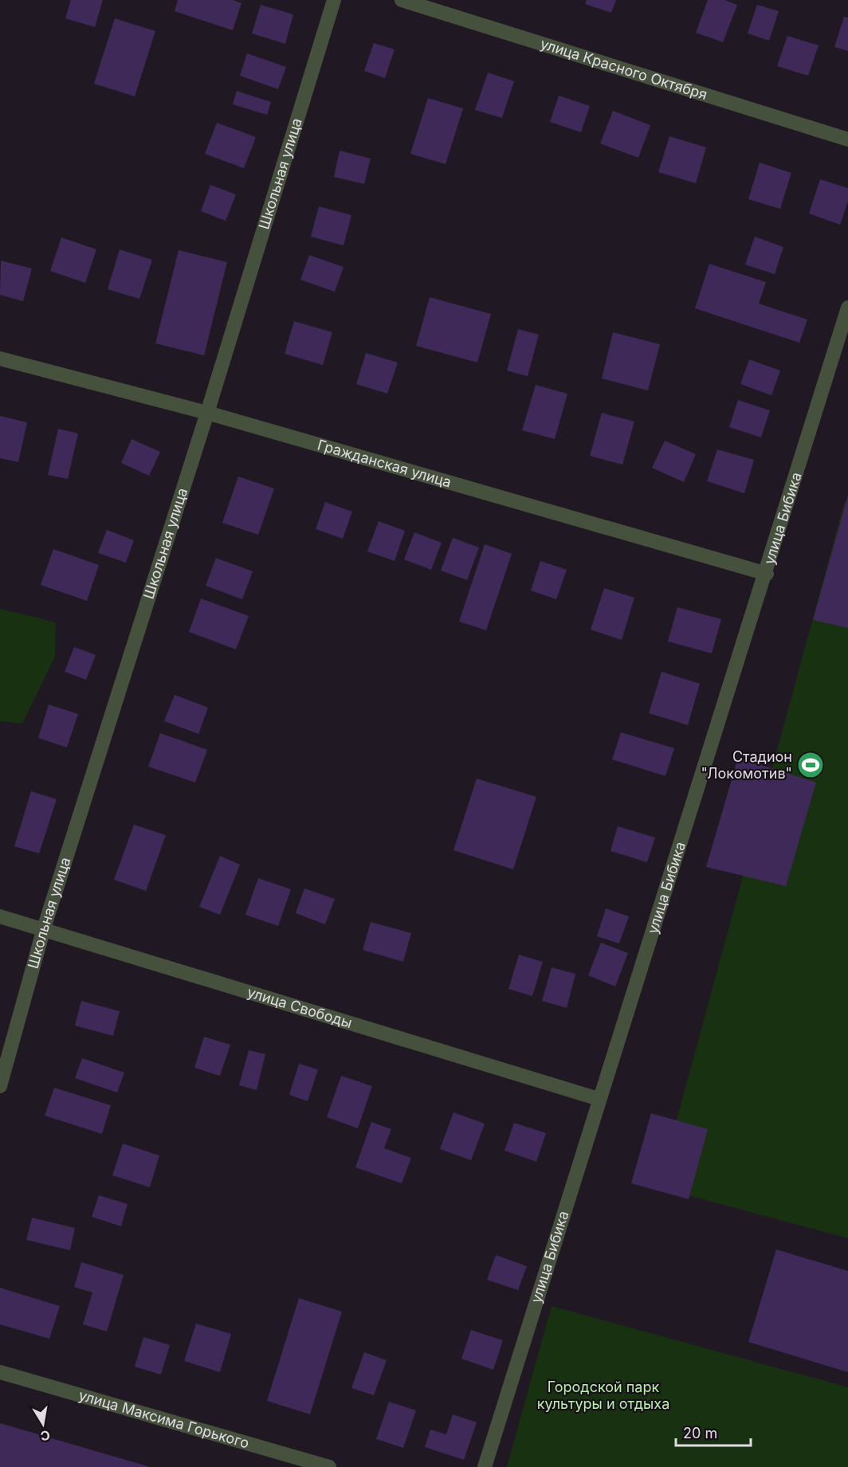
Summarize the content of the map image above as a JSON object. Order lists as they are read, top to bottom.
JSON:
{
  "streets": {
    "street": [
      "улица Красного Октября",
      "Школьная улица",
      "Гражданская улица",
      "улица Бибика",
      "улица Свободы",
      "улица Максима Горького"
    ]
  },
  "crossings": [
    ["Школьная улица", "Гражданская улица"],
    ["Школьная улица", "улица Свободы"],
    ["Гражданская улица", "улица Бибика"],
    ["улица Бибика", "улица Свободы"]
  ],
  "parks": ["Городской парк культуры и отдыха"],
  "places": {
    "sports": ["Стадион \"Локомотив\""]
  },
  "scale_bar": "20 m",
  "north": "bottom"
}
